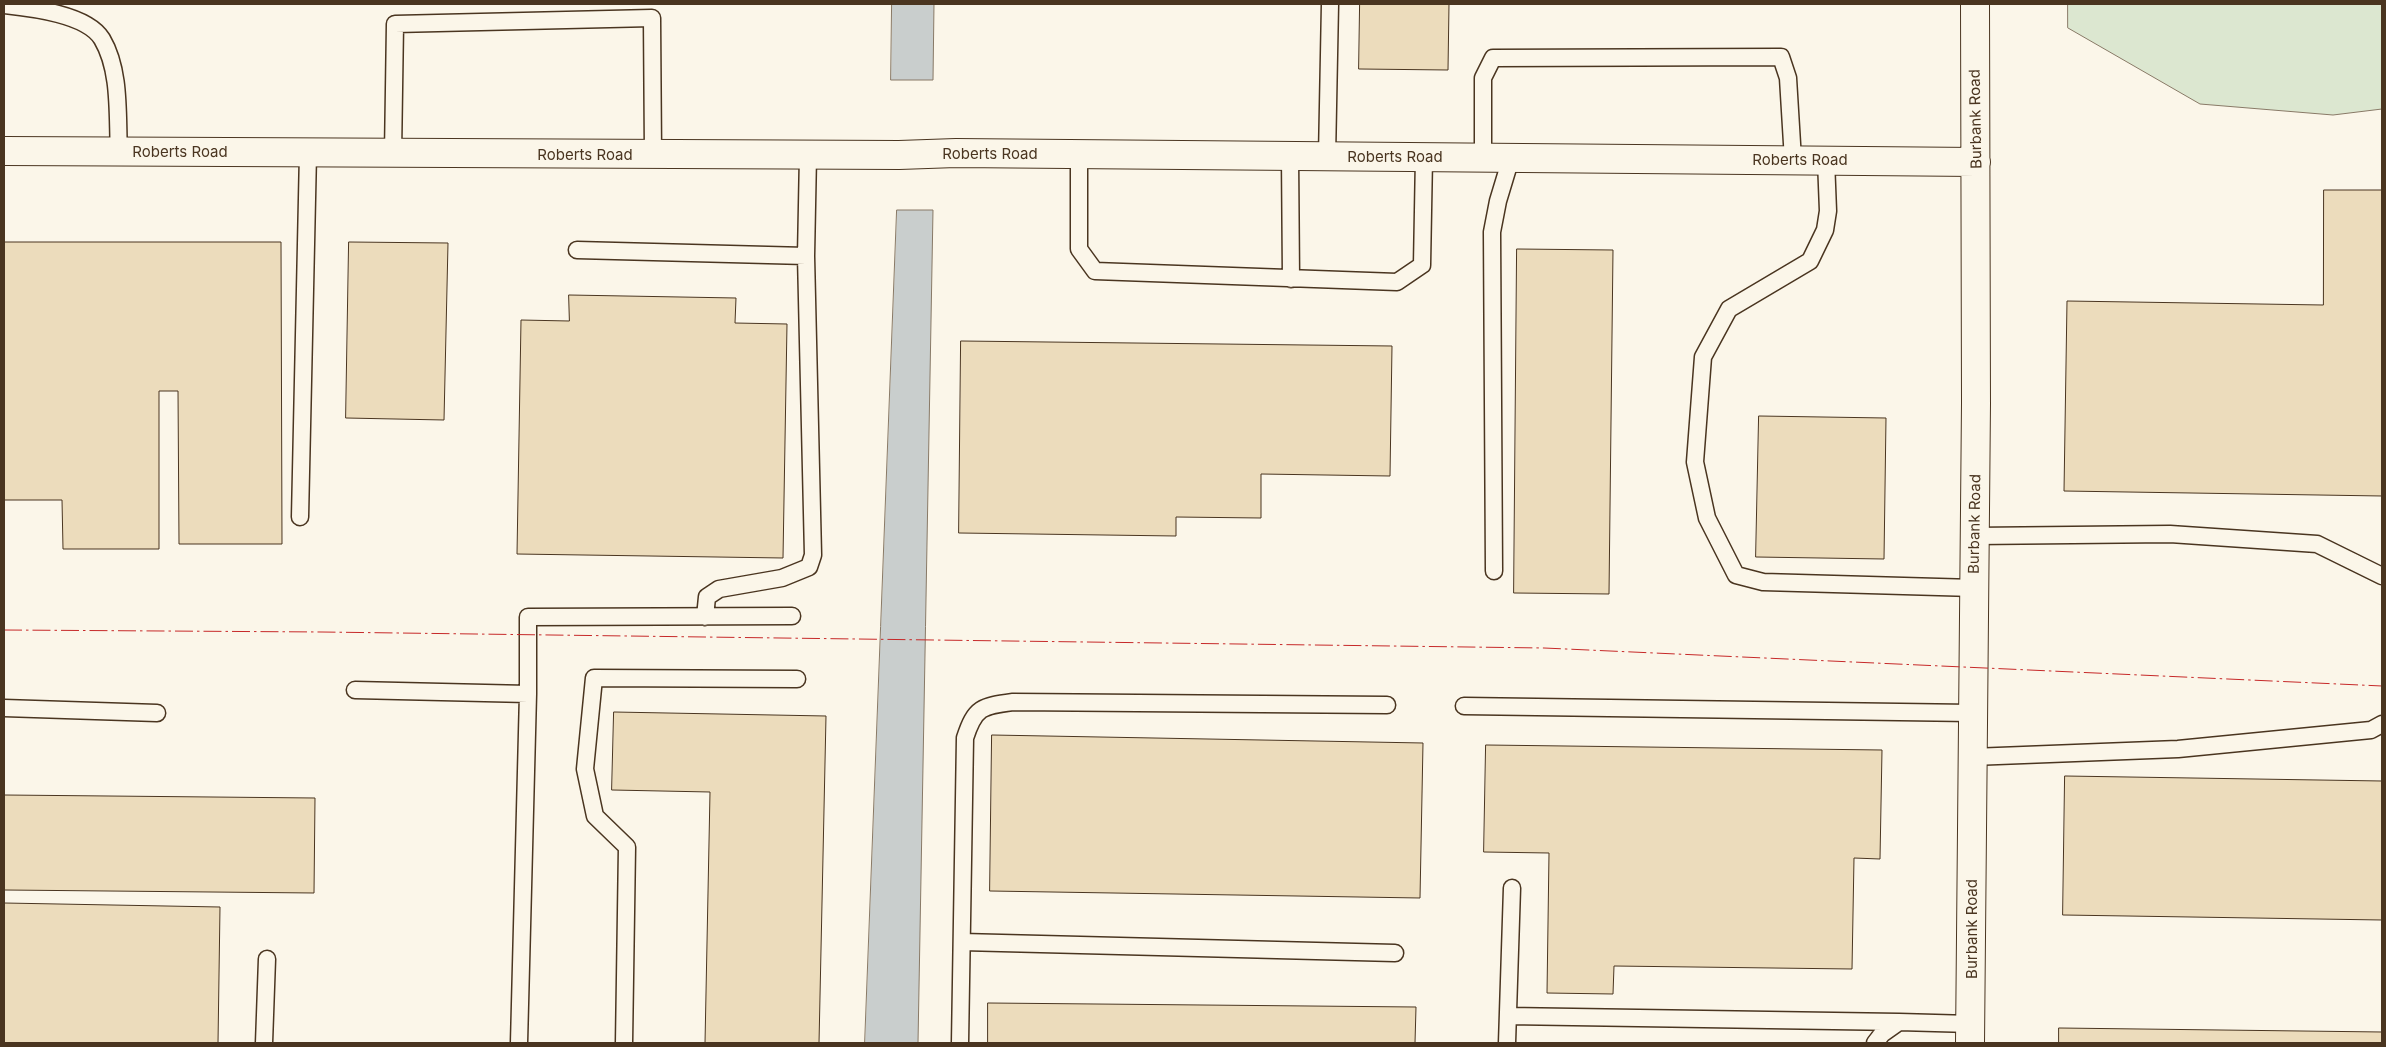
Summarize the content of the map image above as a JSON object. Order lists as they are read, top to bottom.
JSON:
{
  "streets": {
    "street": ["Burbank Road", "Roberts Road"]
  },
  "crossings": [
    ["Burbank Road", "Roberts Road"]
  ]
}
